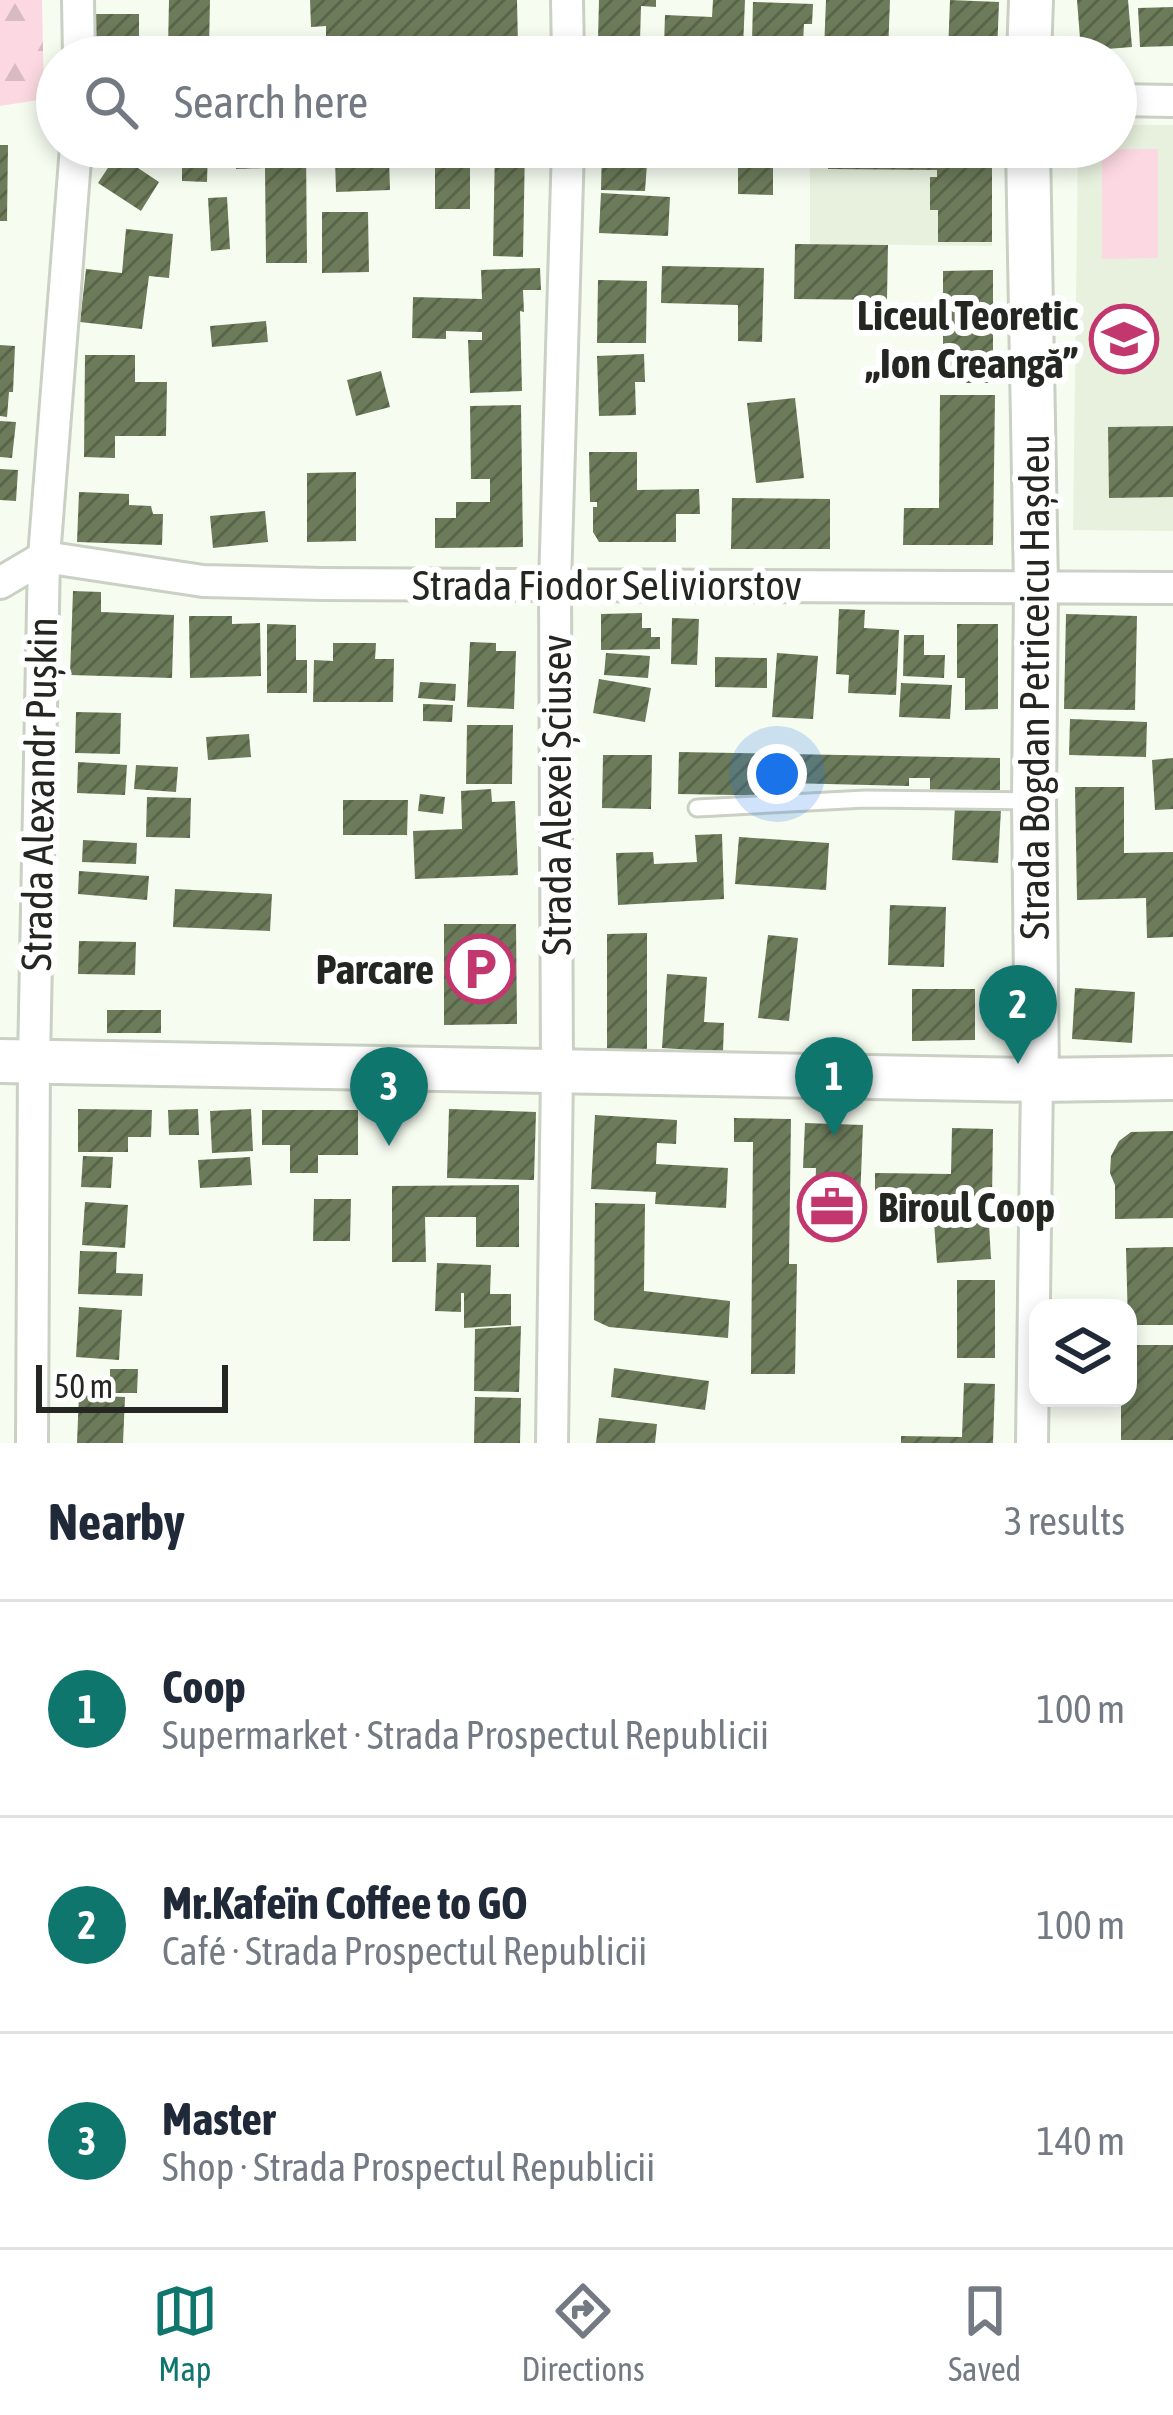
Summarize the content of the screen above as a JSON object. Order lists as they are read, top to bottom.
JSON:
{
  "streets": {
    "main road": ["Strada Bogdan Petriceicu Hașdeu"],
    "street": ["Strada Fiodor Seliviorstov", "Strada Alexandr Pușkin", "Strada Alexei Șciusev"]
  },
  "crossings": [
    ["Strada Fiodor Seliviorstov", "Strada Bogdan Petriceicu Hașdeu"],
    ["Strada Fiodor Seliviorstov", "Strada Alexandr Pușkin"],
    ["Strada Fiodor Seliviorstov", "Strada Alexei Șciusev"]
  ],
  "places": {
    "school or university": ["Liceul Teoretic „Ion Creangă”"],
    "parking": ["Parcare"],
    "office": ["Biroul Coop"]
  },
  "scale_bar": "50 m",
  "page": {
    "search": "Search here",
    "pins": ["2", "1", "3"],
    "scale": "50 m",
    "heading": ["Nearby", "3 results"],
    "list": [
      {
        "mark": "1",
        "name": "Coop",
        "note": "Supermarket · Strada Prospectul Republicii",
        "value": "100 m"
      },
      {
        "mark": "2",
        "name": "Mr.Kafeïn Coffee to GO",
        "note": "Café · Strada Prospectul Republicii",
        "value": "100 m"
      },
      {
        "mark": "3",
        "name": "Master",
        "note": "Shop · Strada Prospectul Republicii",
        "value": "140 m"
      }
    ],
    "nav": ["Map", "Directions", "Saved"]
  }
}
